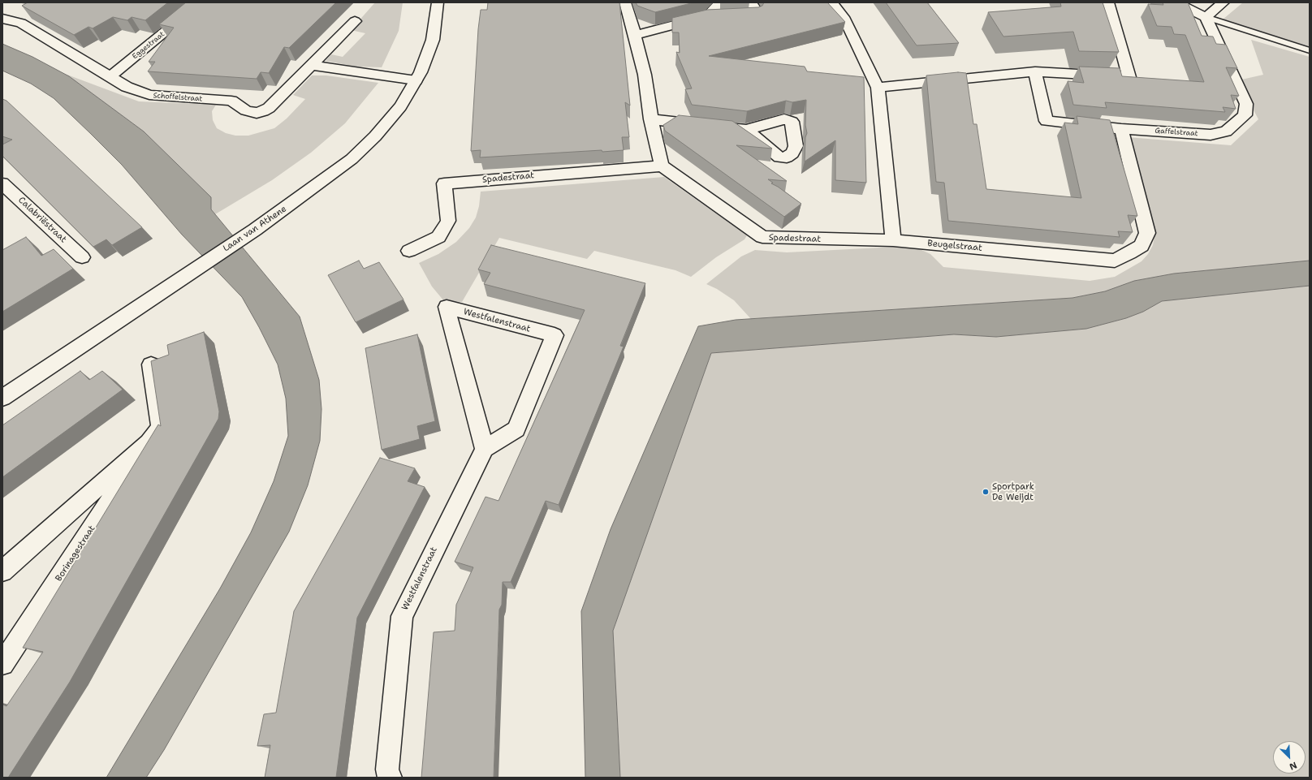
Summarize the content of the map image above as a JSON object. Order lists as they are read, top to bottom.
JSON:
{
  "streets": {
    "street": [
      "Eggestraat",
      "Schoffelstraat",
      "Gaffelstraat",
      "Spadestraat",
      "Calabriëstraat",
      "Laan van Athene",
      "Beugelstraat",
      "Westfalenstraat",
      "Borinagestraat"
    ]
  },
  "crossings": [
    ["Eggestraat", "Schoffelstraat"],
    ["Gaffelstraat", "Beugelstraat"],
    ["Spadestraat", "Beugelstraat"]
  ],
  "places": ["Sportpark De Weijdt"],
  "north": "bottom right"
}
